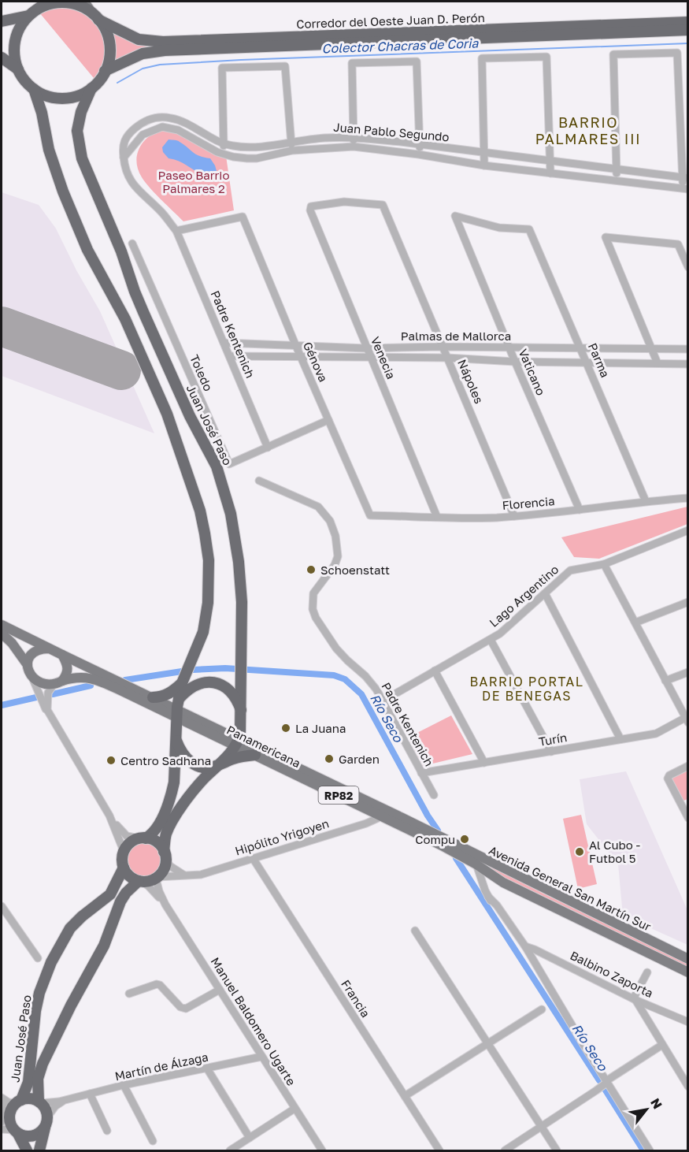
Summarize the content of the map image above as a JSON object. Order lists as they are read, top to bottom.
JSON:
{
  "streets": {
    "highway": ["Corredor del Oeste Juan D. Perón", "Juan José Paso"],
    "main road": ["Panamericana", "RP82", "Avenida General San Martín Sur"],
    "street": [
      "Juan Pablo Segundo",
      "Padre Kentenich",
      "Palmas de Mallorca",
      "Venecia",
      "Parma",
      "Génova",
      "Vaticano",
      "Toledo",
      "Nápoles",
      "Florencia",
      "Lago Argentino",
      "Turín",
      "Hipólito Yrigoyen",
      "Balbino Zaporta",
      "Francia",
      "Manuel Baldomero Ugarte",
      "Martín de Álzaga"
    ]
  },
  "crossings": [
    ["Corredor del Oeste Juan D. Perón", "Juan José Paso"],
    ["Juan Pablo Segundo", "Padre Kentenich"],
    ["Juan Pablo Segundo", "Génova"],
    ["Padre Kentenich", "Palmas de Mallorca"],
    ["Padre Kentenich", "Génova"],
    ["Padre Kentenich", "Toledo"],
    ["Padre Kentenich", "Lago Argentino"],
    ["Padre Kentenich", "Turín"],
    ["Palmas de Mallorca", "Venecia"],
    ["Palmas de Mallorca", "Parma"],
    ["Palmas de Mallorca", "Génova"],
    ["Palmas de Mallorca", "Vaticano"],
    ["Palmas de Mallorca", "Nápoles"],
    ["Venecia", "Nápoles"],
    ["Venecia", "Florencia"],
    ["Parma", "Vaticano"],
    ["Parma", "Florencia"],
    ["Génova", "Toledo"],
    ["Génova", "Florencia"],
    ["Vaticano", "Florencia"],
    ["Nápoles", "Florencia"],
    ["Juan José Paso", "Panamericana"],
    ["Juan José Paso", "Hipólito Yrigoyen"],
    ["Juan José Paso", "Manuel Baldomero Ugarte"],
    ["Juan José Paso", "Martín de Álzaga"],
    ["Panamericana", "Hipólito Yrigoyen"],
    ["Panamericana", "Avenida General San Martín Sur"],
    ["Hipólito Yrigoyen", "Francia"],
    ["Hipólito Yrigoyen", "Manuel Baldomero Ugarte"],
    ["Manuel Baldomero Ugarte", "Martín de Álzaga"]
  ],
  "districts": ["BARRIO PALMARES III", "BARRIO PORTAL DE BENEGAS"],
  "water": ["Colector Chacras de Coria", "Río Seco"],
  "parks": ["Paseo Barrio Palmares 2"],
  "places": [
    "Schoenstatt",
    "La Juana",
    "Garden",
    "Centro Sadhana",
    "Compu",
    "Al Cubo - Futbol 5"
  ],
  "north": "top right"
}
